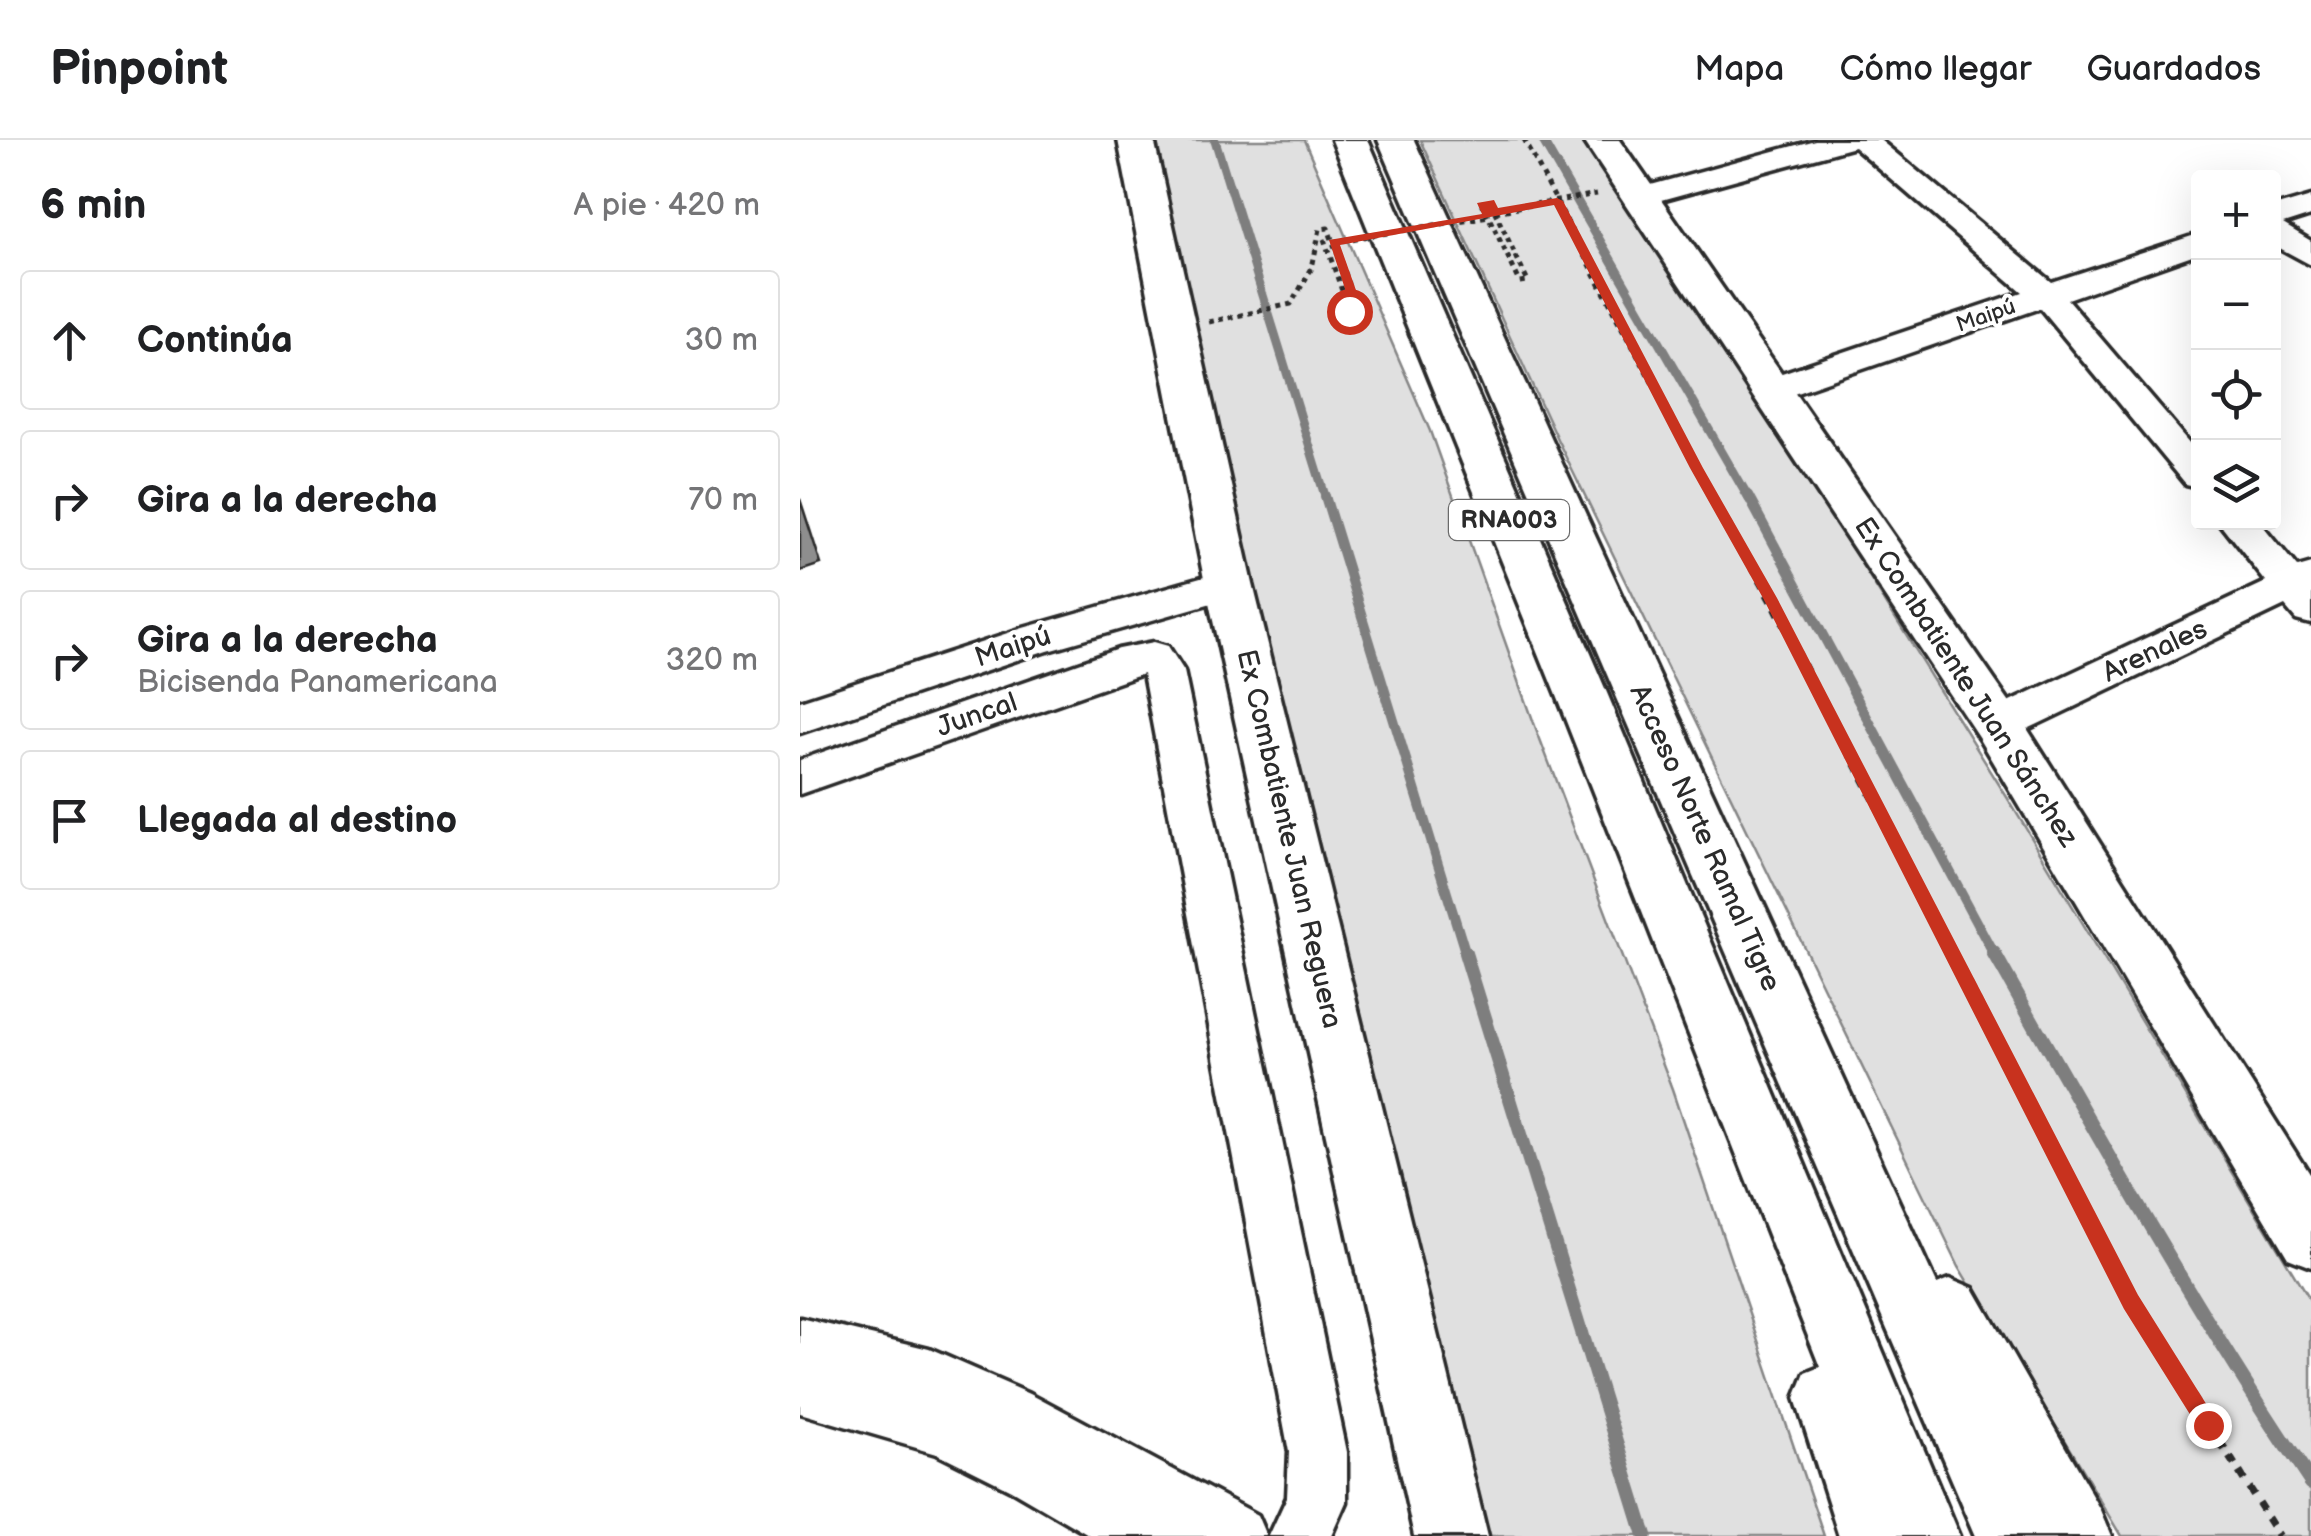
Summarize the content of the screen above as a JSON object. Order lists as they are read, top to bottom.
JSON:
{
  "streets": {
    "main road": [
      "RNA003",
      "Ex Combatiente Juan Sánchez",
      "Acceso Norte Ramal Tigre",
      "Ex Combatiente Juan Reguera"
    ],
    "street": ["Maipú", "Arenales", "Juncal"]
  },
  "crossings": [
    ["Maipú", "Ex Combatiente Juan Sánchez"],
    ["Maipú", "Ex Combatiente Juan Reguera"],
    ["Arenales", "Ex Combatiente Juan Sánchez"]
  ],
  "page": {
    "header": "Pinpoint",
    "nav": ["Mapa", "Cómo llegar", "Guardados"],
    "heading": ["6 min", "A pie · 420 m"],
    "map_buttons": ["+", "−"],
    "list": [
      ["Continúa", "30 m"],
      ["Gira a la derecha", "70 m"],
      ["Gira a la derecha", "Bicisenda Panamericana", "320 m"],
      "Llegada al destino"
    ]
  }
}
